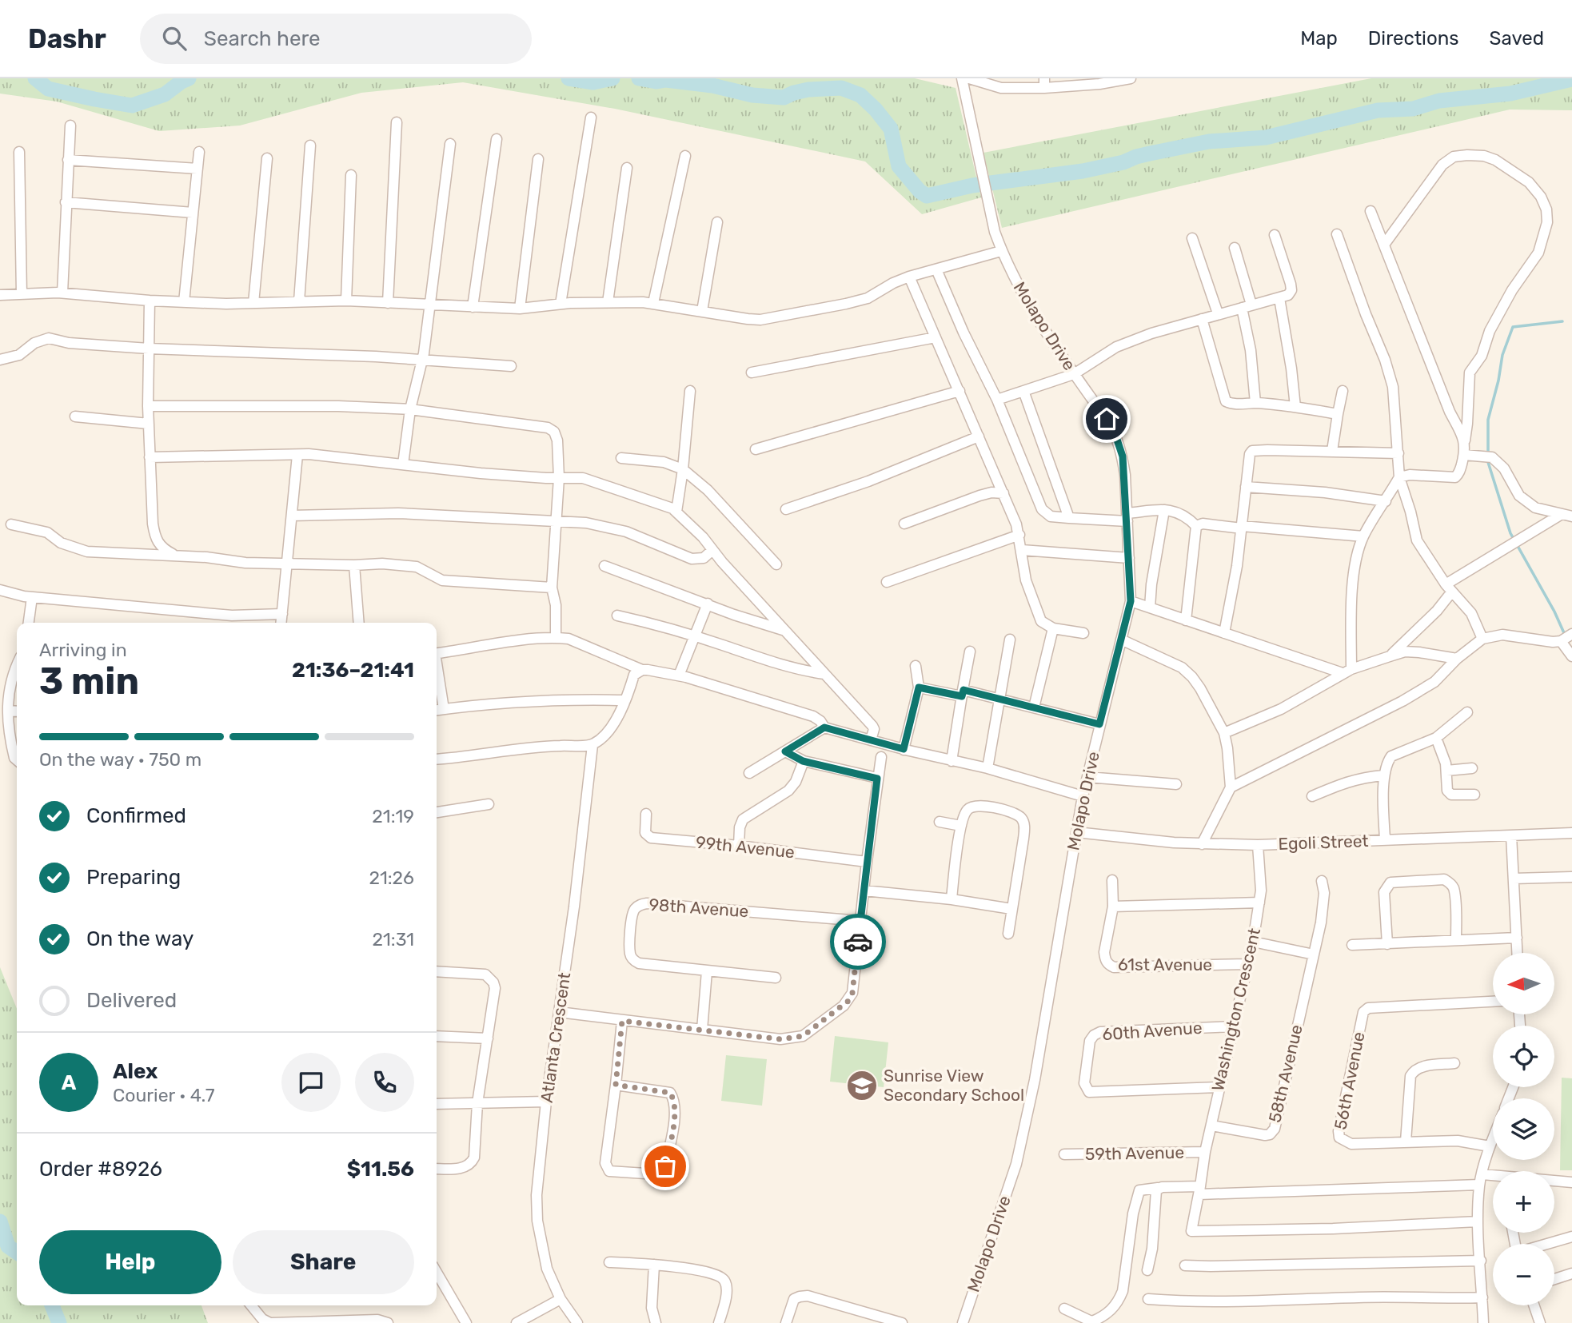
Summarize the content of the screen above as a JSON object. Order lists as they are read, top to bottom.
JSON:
{
  "streets": {
    "street": [
      "Molapo Drive",
      "Egoli Street",
      "99th Avenue",
      "98th Avenue",
      "61st Avenue",
      "Washington Crescent",
      "60th Avenue",
      "Atlanta Crescent",
      "58th Avenue",
      "56th Avenue",
      "59th Avenue"
    ]
  },
  "crossings": [
    ["Molapo Drive", "Egoli Street"],
    ["Egoli Street", "Washington Crescent"],
    ["61st Avenue", "Washington Crescent"],
    ["Washington Crescent", "60th Avenue"],
    ["Washington Crescent", "58th Avenue"],
    ["Washington Crescent", "59th Avenue"]
  ],
  "places": {
    "school or university": ["Sunrise View Secondary School"]
  },
  "north": "left",
  "page": {
    "header": "Dashr",
    "search": "Search here",
    "nav": ["Map", "Directions", "Saved"],
    "heading": ["3 min", "Arriving in", "21:36–21:41"],
    "panel": [
      "Alex",
      "Courier · 4.7",
      "Order #8926",
      "$11.56"
    ],
    "bar": "On the way · 750 m",
    "list": [
      ["Confirmed", "21:19"],
      ["Preparing", "21:26"],
      ["On the way", "21:31"],
      "Delivered"
    ],
    "map_buttons": ["+", "−"],
    "round": "A",
    "buttons": ["Help", "Share"]
  }
}
